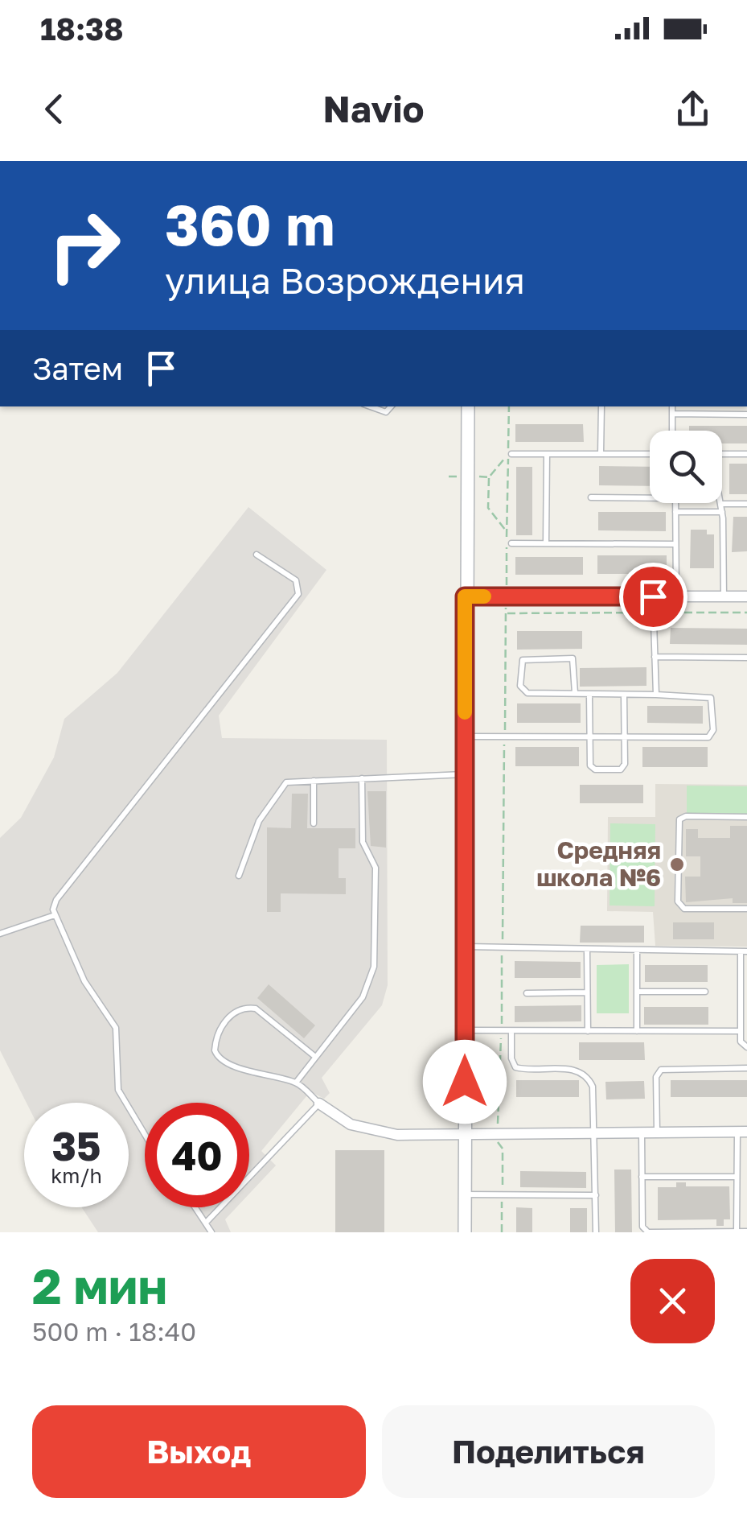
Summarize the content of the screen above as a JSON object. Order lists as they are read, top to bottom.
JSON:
{
  "places": ["Средняя школа №6"],
  "page": {
    "status": "18:38",
    "header": "Navio",
    "turn": ["360 m", "улица Возрождения"],
    "then": "Затем",
    "speed": "35 km/h",
    "limit": "40",
    "heading": ["2 мин", "500 m · 18:40"],
    "buttons": ["Выход", "Поделиться"]
  }
}
